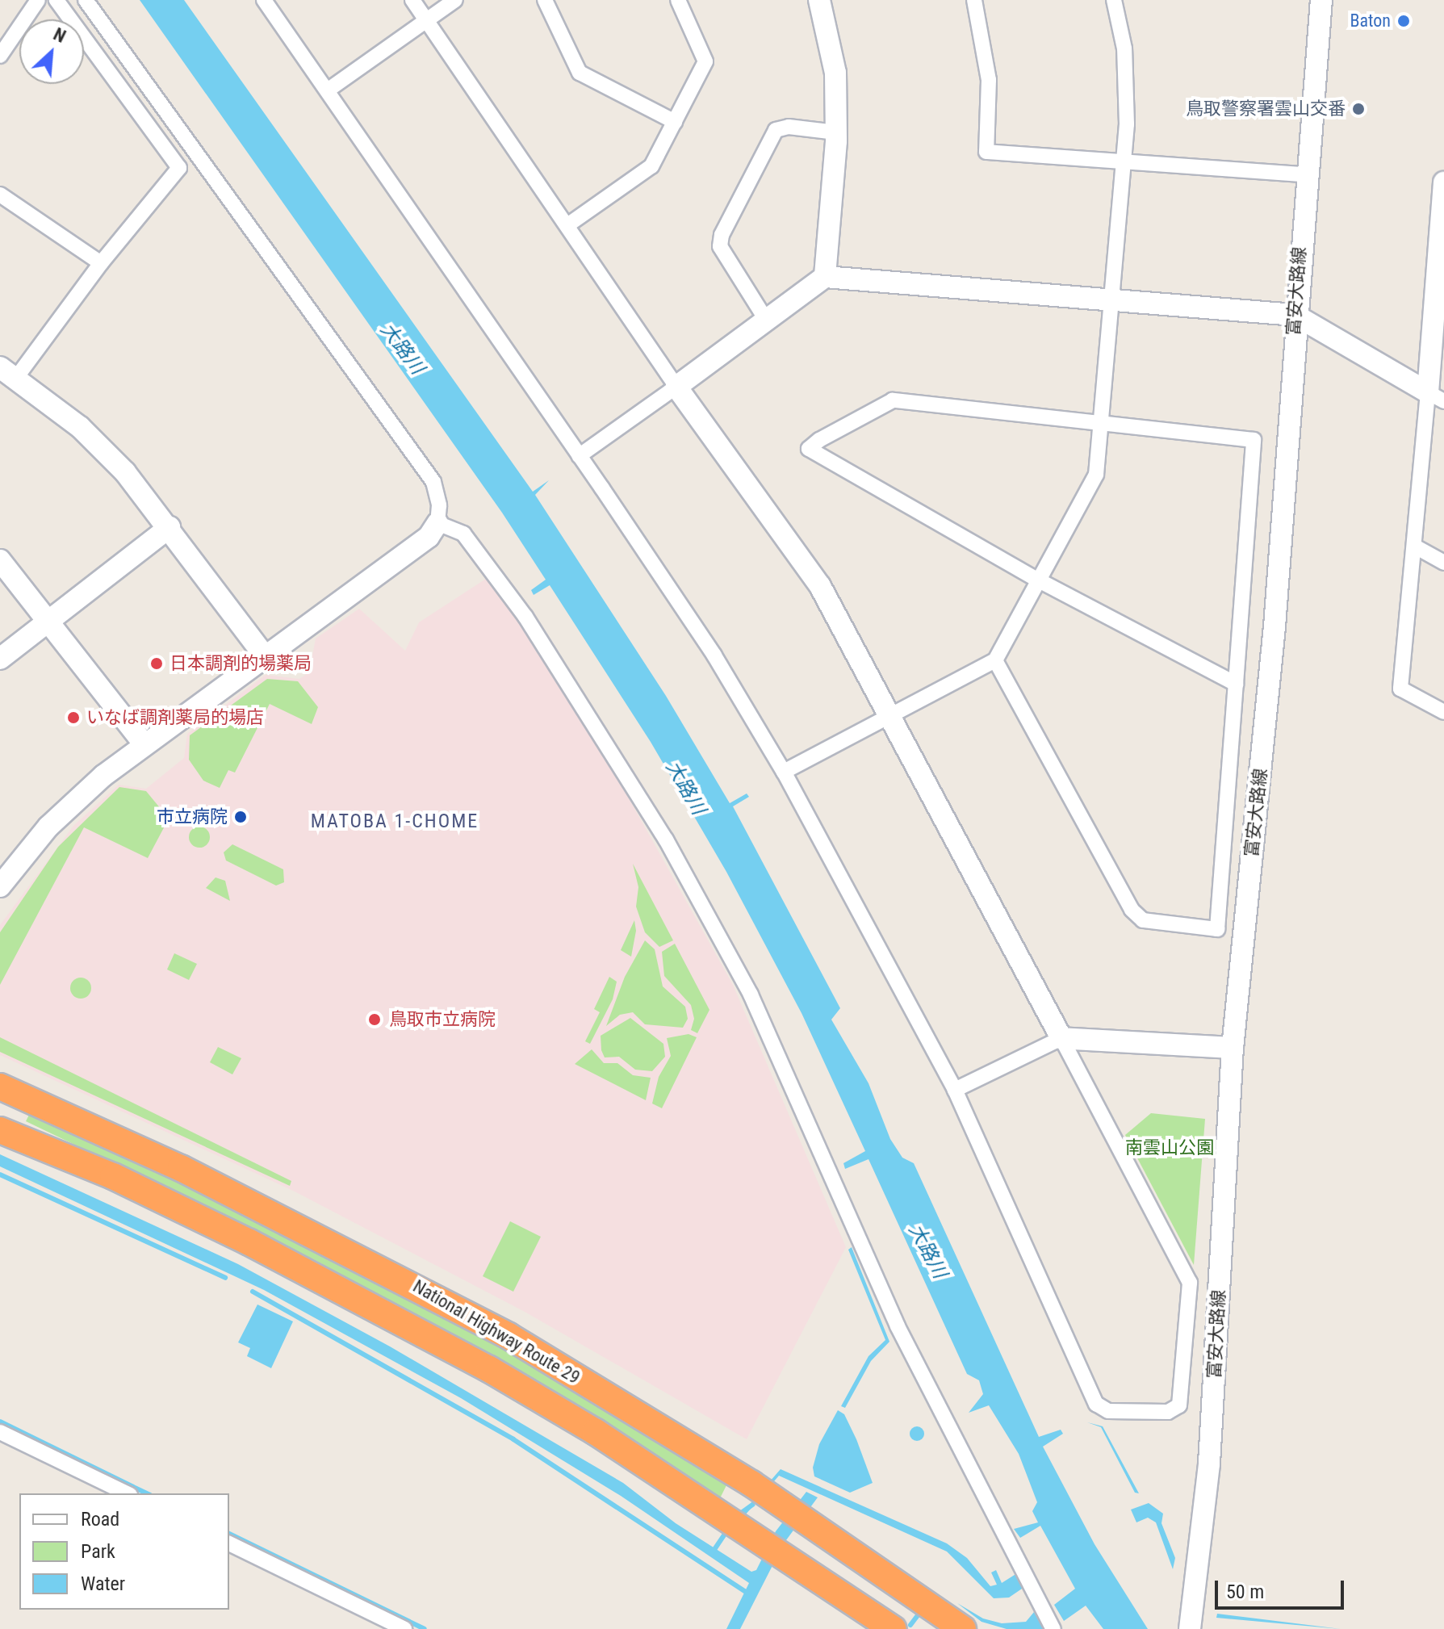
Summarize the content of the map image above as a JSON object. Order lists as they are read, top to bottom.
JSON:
{
  "streets": {
    "highway": ["National Highway Route 29"],
    "street": ["富安大路線"]
  },
  "districts": ["MATOBA 1-CHOME"],
  "water": ["大路川"],
  "parks": ["南雲山公園"],
  "places": [
    "Baton",
    "鳥取警察署雲山交番",
    "日本調剤的場薬局",
    "いなば調剤薬局的場店",
    "市立病院",
    "鳥取市立病院"
  ],
  "legend": ["Road", "Park", "Water"],
  "scale_bar": "50 m",
  "north": "top right"
}
